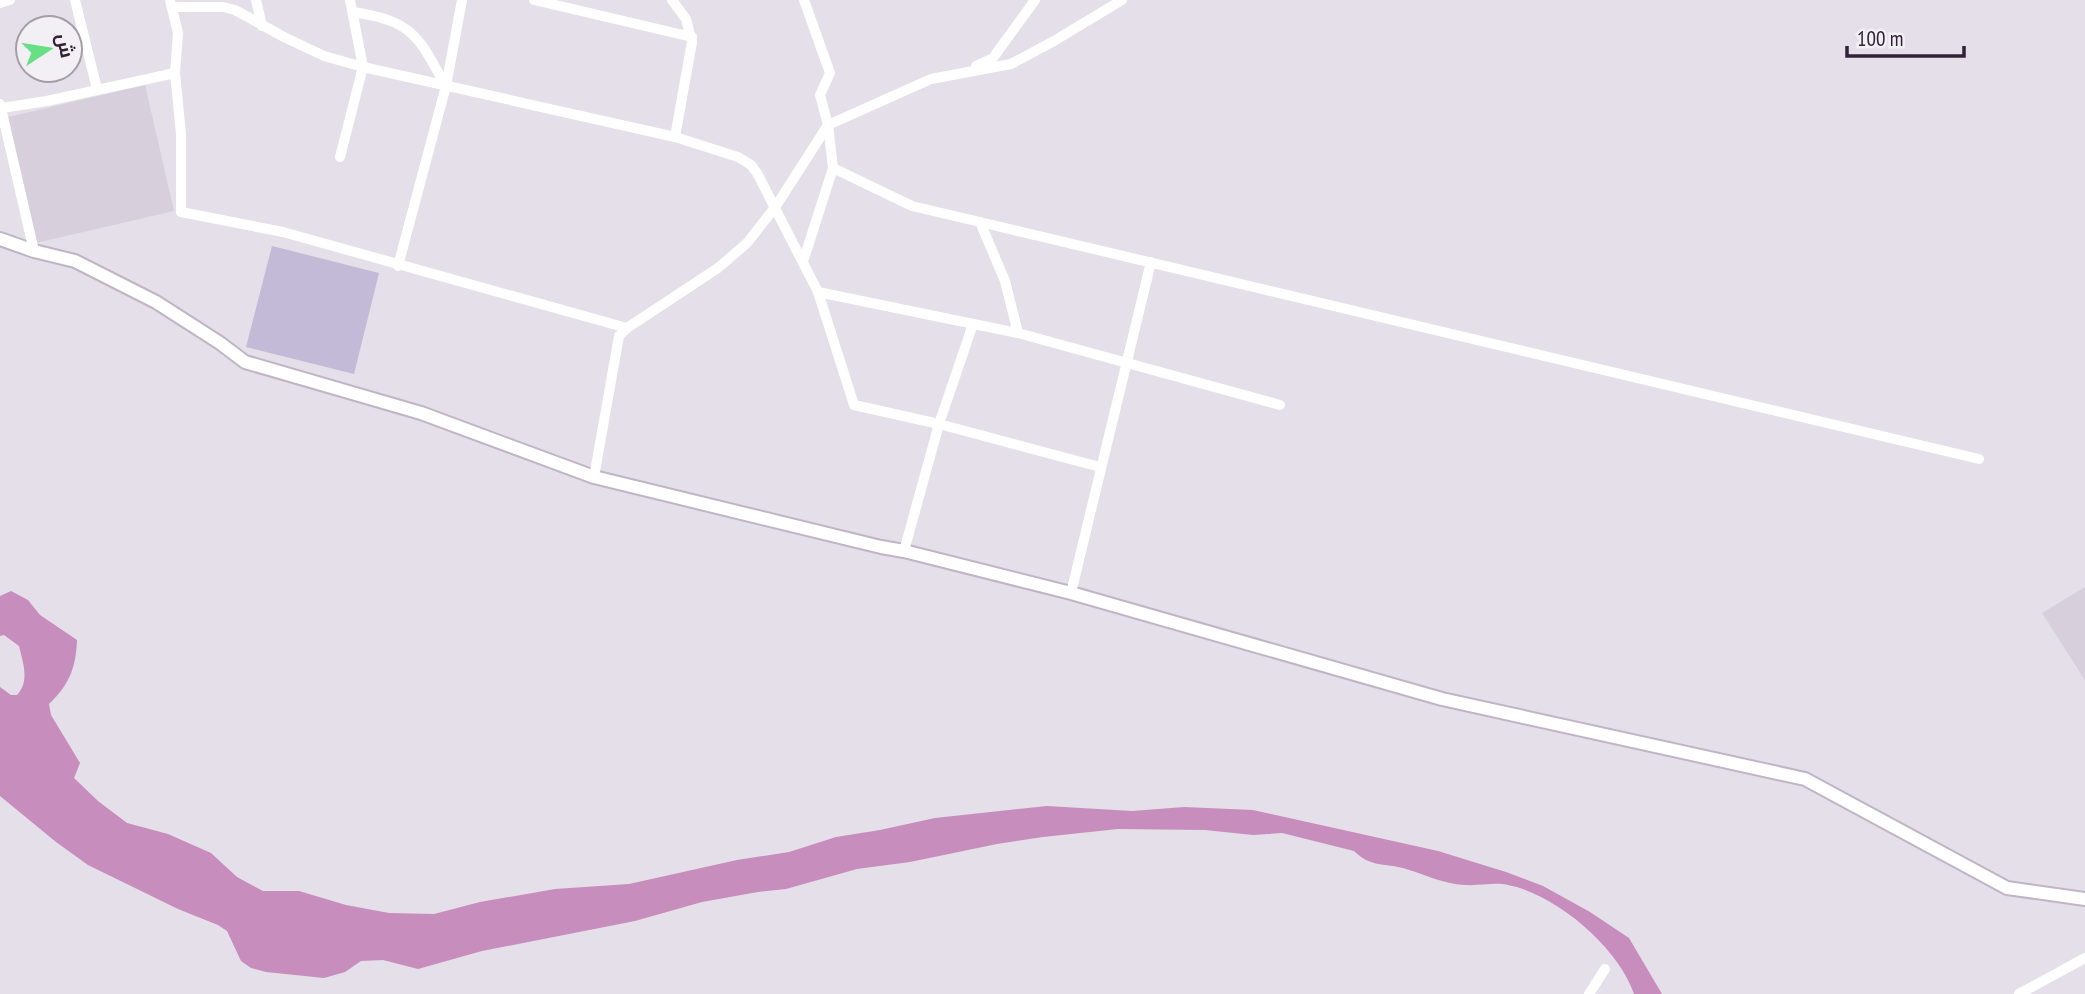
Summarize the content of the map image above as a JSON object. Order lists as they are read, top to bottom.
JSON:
{
  "scale_bar": "100 m",
  "north": "right"
}
